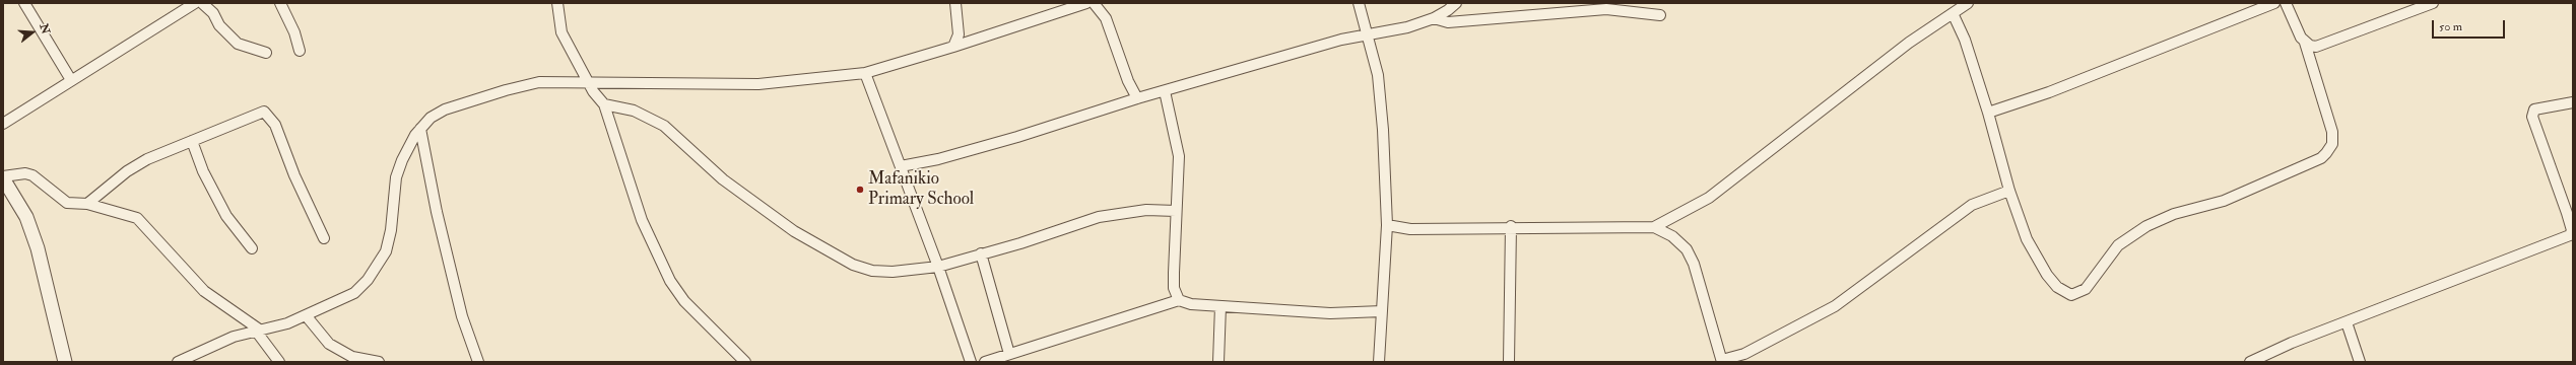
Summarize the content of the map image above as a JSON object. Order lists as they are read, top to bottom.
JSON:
{
  "places": ["Mafanikio Primary School"],
  "scale_bar": "50 m",
  "north": "right"
}
